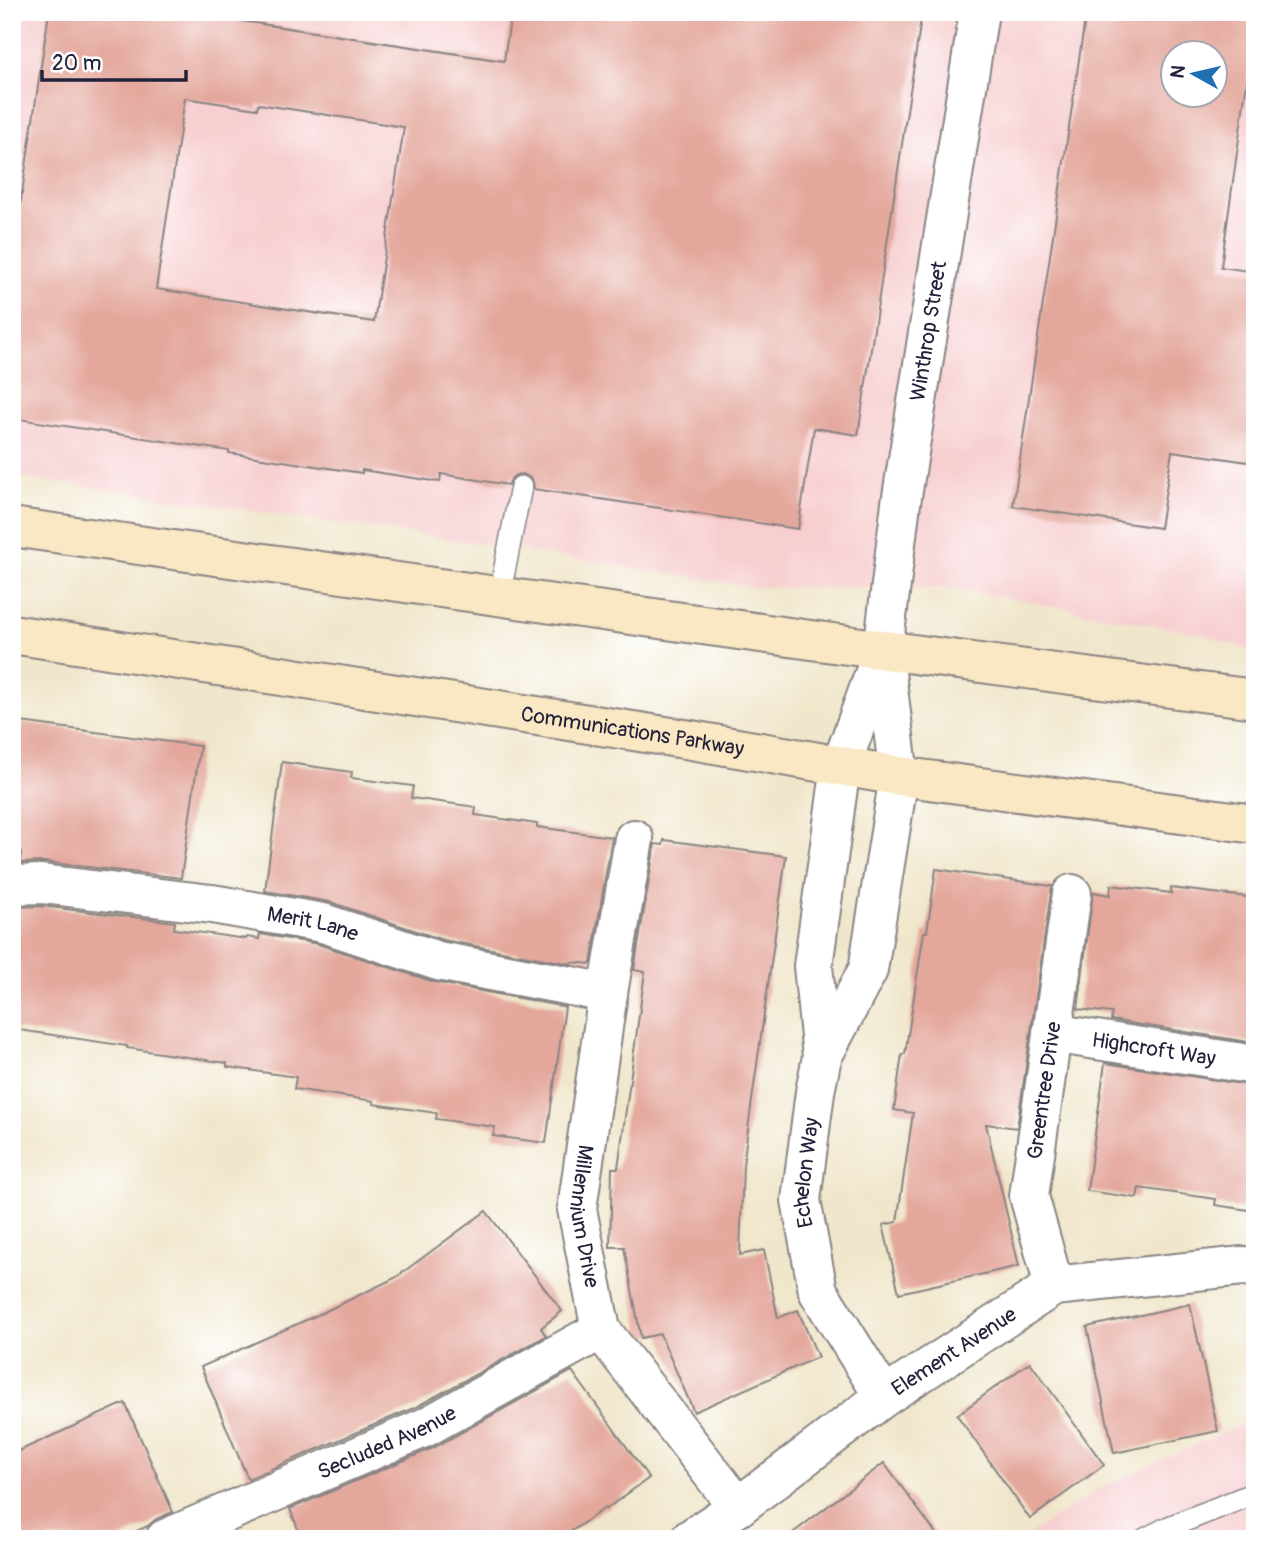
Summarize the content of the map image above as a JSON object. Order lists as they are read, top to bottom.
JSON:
{
  "streets": {
    "street": [
      "Winthrop Street",
      "Communications Parkway",
      "Merit Lane",
      "Highcroft Way",
      "Greentree Drive",
      "Echelon Way",
      "Millennium Drive",
      "Element Avenue",
      "Secluded Avenue"
    ]
  },
  "crossings": [
    ["Winthrop Street", "Communications Parkway"],
    ["Winthrop Street", "Echelon Way"],
    ["Communications Parkway", "Echelon Way"],
    ["Merit Lane", "Millennium Drive"],
    ["Highcroft Way", "Greentree Drive"],
    ["Greentree Drive", "Element Avenue"],
    ["Echelon Way", "Element Avenue"],
    ["Millennium Drive", "Element Avenue"],
    ["Millennium Drive", "Secluded Avenue"]
  ],
  "scale_bar": "20 m",
  "north": "left"
}
